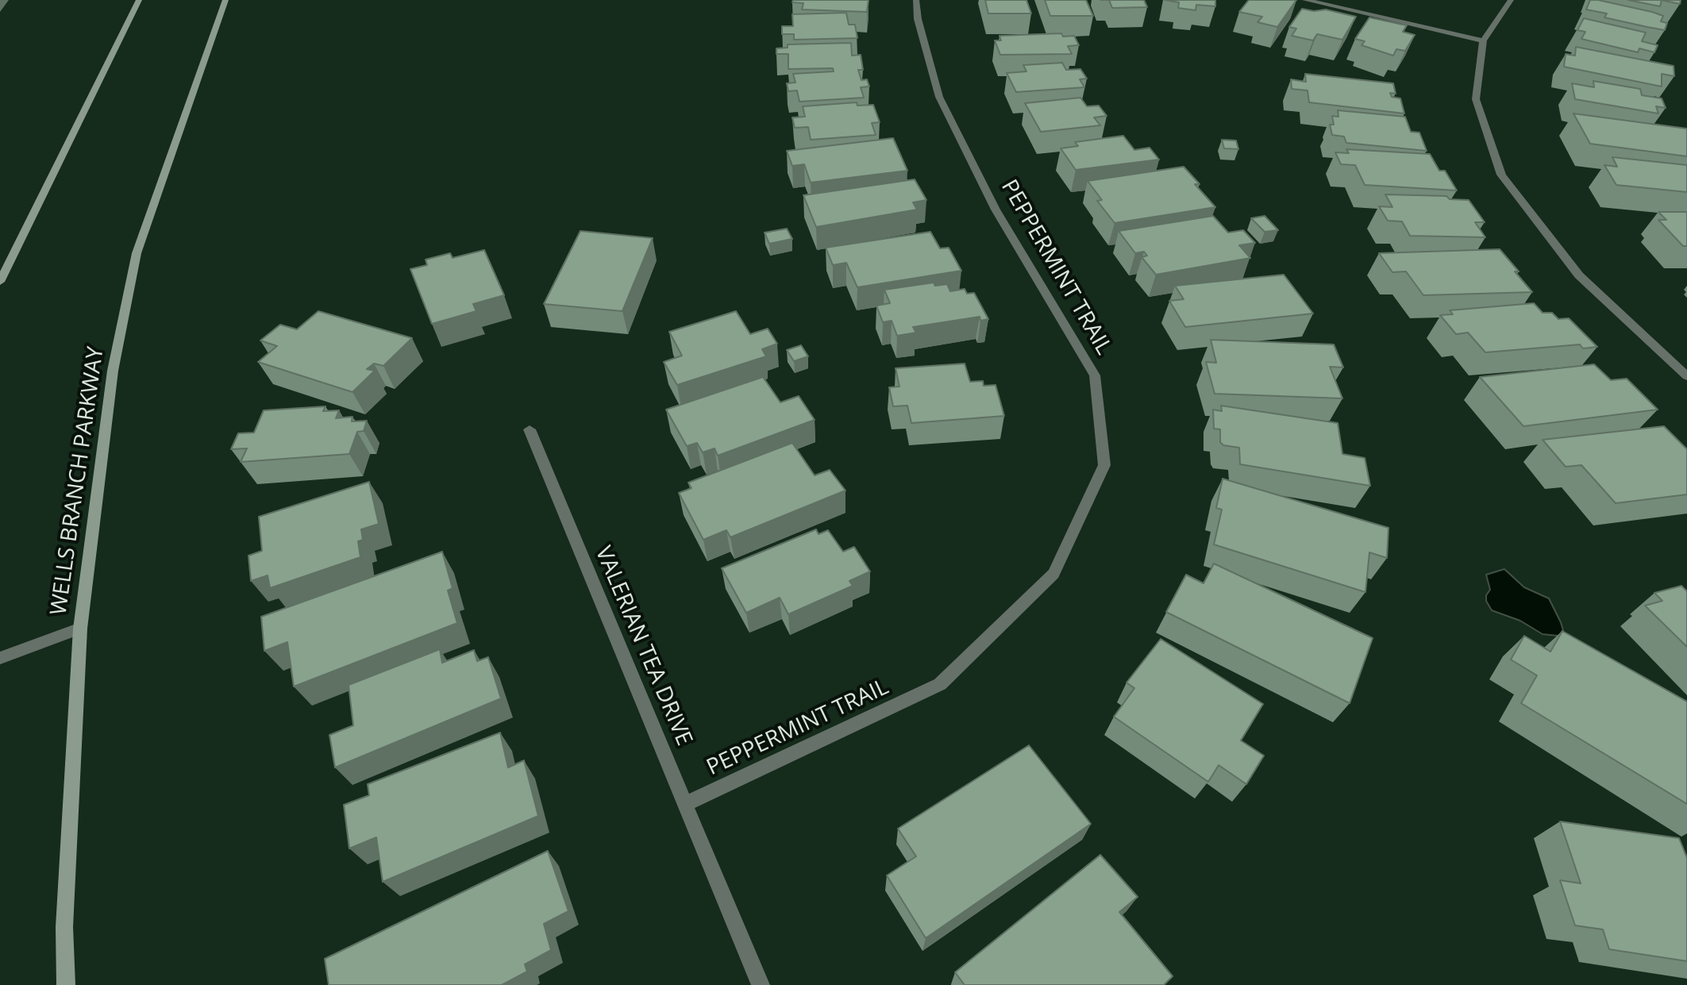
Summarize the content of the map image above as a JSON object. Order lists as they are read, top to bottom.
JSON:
{
  "streets": {
    "main road": ["WELLS BRANCH PARKWAY"],
    "street": ["PEPPERMINT TRAIL", "VALERIAN TEA DRIVE"]
  },
  "crossings": [
    ["PEPPERMINT TRAIL", "VALERIAN TEA DRIVE"]
  ]
}
